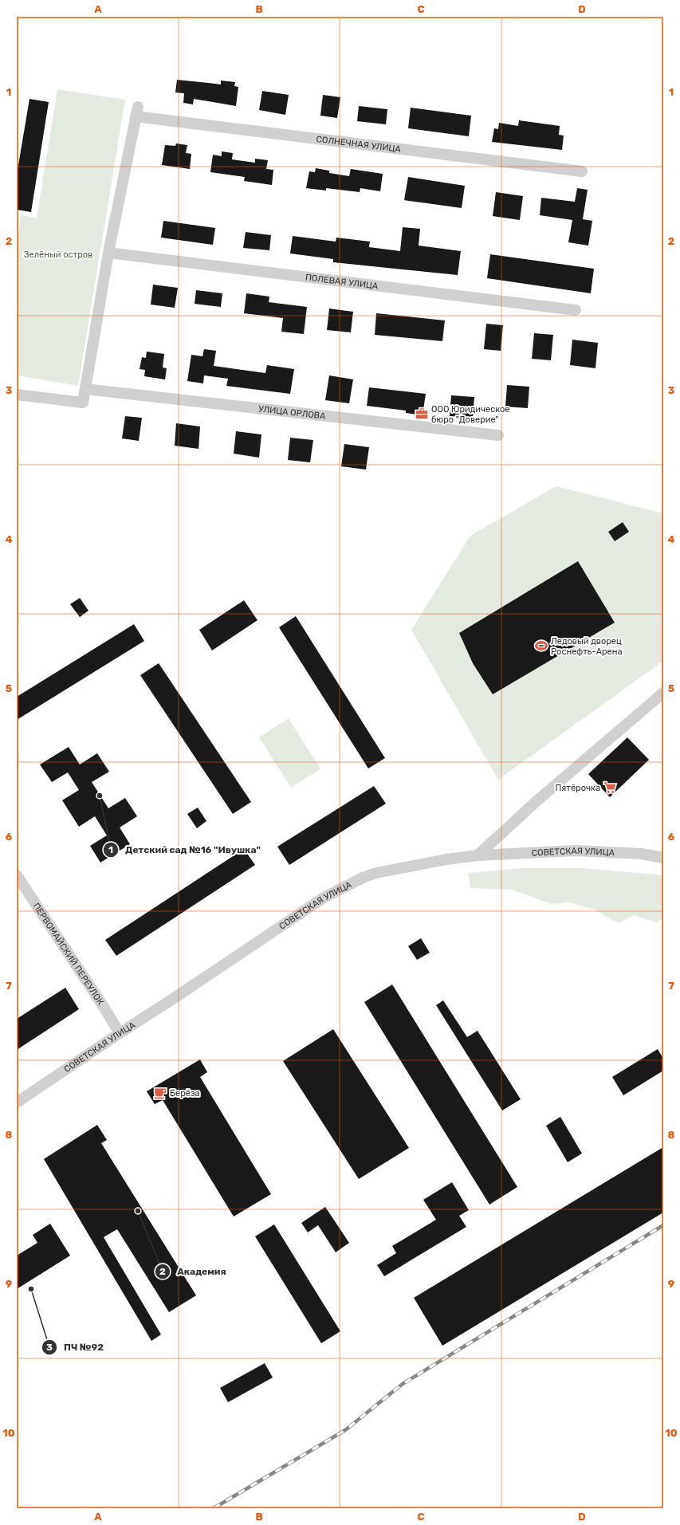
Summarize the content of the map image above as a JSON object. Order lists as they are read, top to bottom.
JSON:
{
  "streets": {
    "street": [
      "СОЛНЕЧНАЯ УЛИЦА",
      "ПОЛЕВАЯ УЛИЦА",
      "УЛИЦА ОРЛОВА",
      "СОВЕТСКАЯ УЛИЦА",
      "ПЕРВОМАЙСКИЙ ПЕРЕУЛОК"
    ]
  },
  "crossings": [
    ["СОЛНЕЧНАЯ УЛИЦА", "ПОЛЕВАЯ УЛИЦА"],
    ["СОВЕТСКАЯ УЛИЦА", "ПЕРВОМАЙСКИЙ ПЕРЕУЛОК"]
  ],
  "parks": ["Зелёный остров"],
  "places": {
    "office": ["ООО Юридическое бюро \"Доверие\""],
    "sports": ["Ледовый дворец Роснефть-Арена"],
    "supermarket": ["Пятёрочка"],
    "other": ["Детский сад №16 \"Ивушка\"", "Академия", "ПЧ №92"],
    "cafe": ["Берёза"]
  },
  "grid": {
    "columns": [
      "A",
      "B",
      "C",
      "D"
    ],
    "rows": [
      "1",
      "2",
      "3",
      "4",
      "5",
      "6",
      "7",
      "8",
      "9",
      "10"
    ]
  }
}
